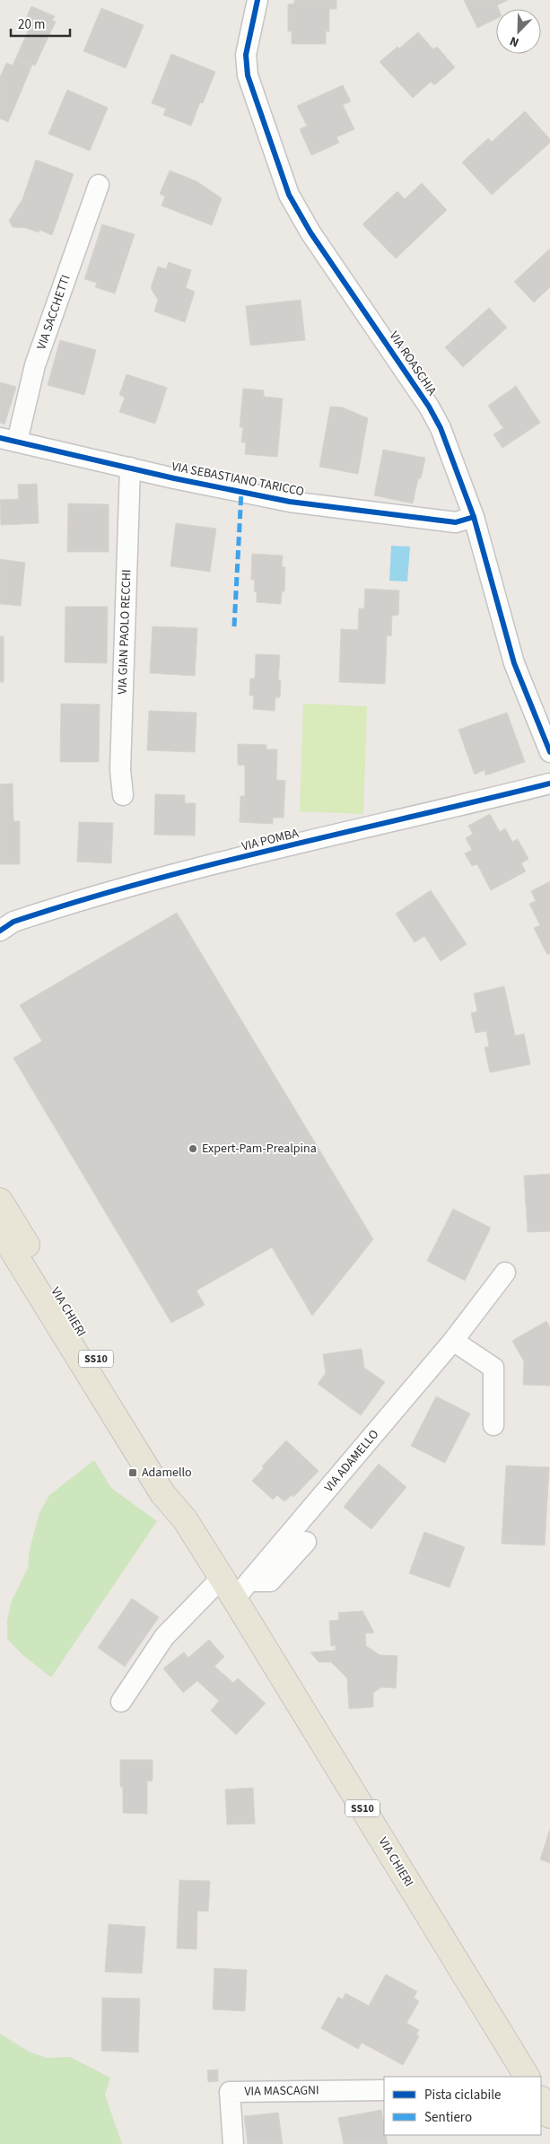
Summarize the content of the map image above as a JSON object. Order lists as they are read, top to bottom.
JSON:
{
  "streets": {
    "main road": ["VIA CHIERI", "SS10"],
    "street": [
      "VIA SACCHETTI",
      "VIA ROASCHIA",
      "VIA SEBASTIANO TARICCO",
      "VIA GIAN PAOLO RECCHI",
      "VIA POMBA",
      "VIA ADAMELLO",
      "VIA MASCAGNI"
    ]
  },
  "crossings": [
    ["VIA SACCHETTI", "VIA SEBASTIANO TARICCO"],
    ["VIA ROASCHIA", "VIA SEBASTIANO TARICCO"],
    ["VIA SEBASTIANO TARICCO", "VIA GIAN PAOLO RECCHI"],
    ["VIA CHIERI", "VIA ADAMELLO"]
  ],
  "places": {
    "other": ["Expert-Pam-Prealpina"],
    "transit": ["Adamello"]
  },
  "legend": ["Pista ciclabile", "Sentiero"],
  "scale_bar": "20 m",
  "north": "bottom left"
}
